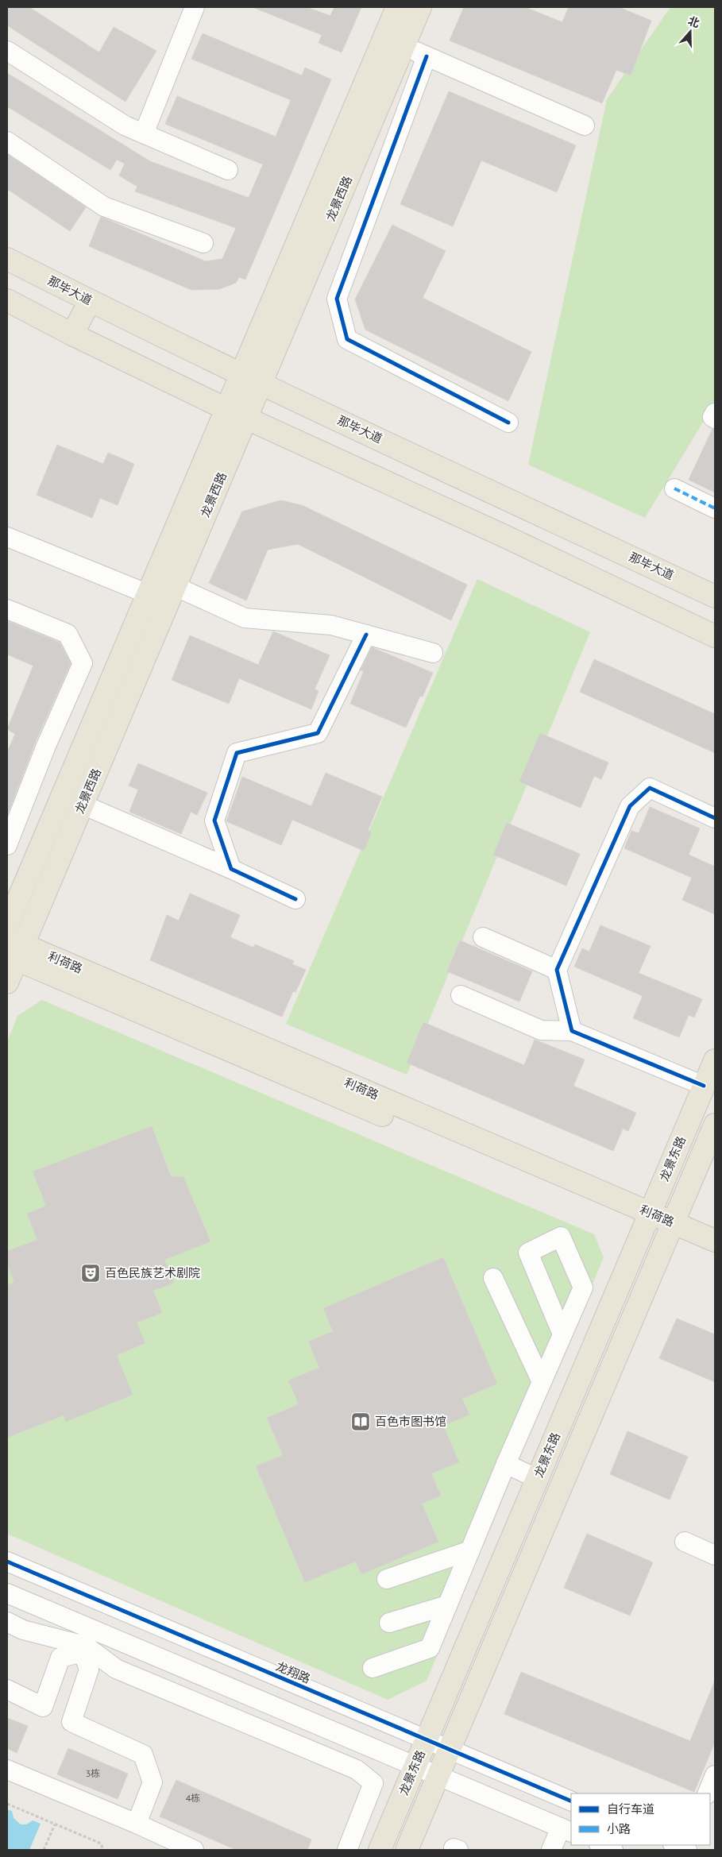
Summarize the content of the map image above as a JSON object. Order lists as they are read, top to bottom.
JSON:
{
  "streets": {
    "main road": [
      "龙景西路",
      "那毕大道",
      "利荷路",
      "龙景东路"
    ],
    "street": ["龙翔路"]
  },
  "crossings": [
    ["龙景西路", "那毕大道"],
    ["龙景西路", "利荷路"],
    ["利荷路", "龙景东路"],
    ["龙景东路", "龙翔路"]
  ],
  "places": {
    "theatre": ["百色民族艺术剧院"],
    "library": ["百色市图书馆"]
  },
  "house_numbers": ["3栋", "4栋"],
  "legend": ["自行车道", "小路"],
  "north": "top"
}
